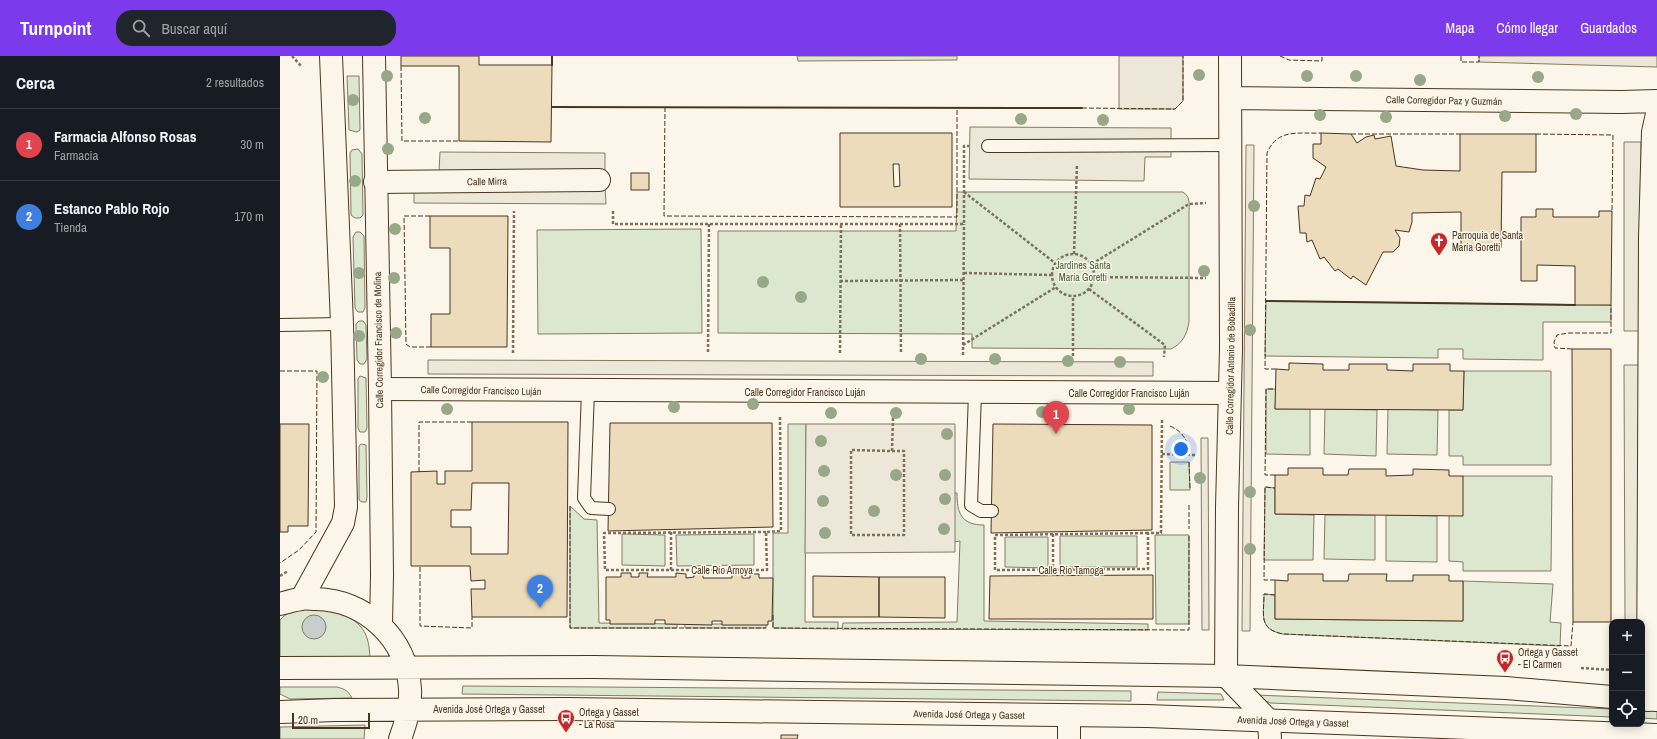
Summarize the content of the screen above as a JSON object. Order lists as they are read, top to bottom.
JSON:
{
  "streets": {
    "main road": [
      "Calle Corregidor Paz y Guzmán",
      "Calle Mirra",
      "Calle Corregidor Francisco de Molina",
      "Calle Corregidor Antonio de Bobadilla",
      "Calle Corregidor Francisco Luján",
      "Avenida José Ortega y Gasset"
    ],
    "path": ["Calle Río Arnoya", "Calle Río Tamoga"]
  },
  "crossings": [
    ["Calle Corregidor Paz y Guzmán", "Calle Corregidor Antonio de Bobadilla"],
    ["Calle Mirra", "Calle Corregidor Francisco de Molina"],
    ["Calle Corregidor Francisco de Molina", "Calle Corregidor Francisco Luján"],
    ["Calle Corregidor Antonio de Bobadilla", "Calle Corregidor Francisco Luján"]
  ],
  "parks": ["Jardines Santa María Goretti"],
  "places": {
    "church": ["Parroquia de Santa María Goretti"],
    "bus stop": ["Ortega y Gasset - El Carmen", "Ortega y Gasset - La Rosa"]
  },
  "scale_bar": "20 m",
  "page": {
    "header": "Turnpoint",
    "search": "Buscar aquí",
    "nav": ["Mapa", "Cómo llegar", "Guardados"],
    "heading": ["Cerca", "2 resultados"],
    "list": [
      {
        "mark": "1",
        "name": "Farmacia Alfonso Rosas",
        "note": "Farmacia",
        "value": "30 m"
      },
      {
        "mark": "2",
        "name": "Estanco Pablo Rojo",
        "note": "Tienda",
        "value": "170 m"
      }
    ],
    "pins": ["1", "2"],
    "map_buttons": ["+", "−"],
    "scale": "20 m"
  }
}
